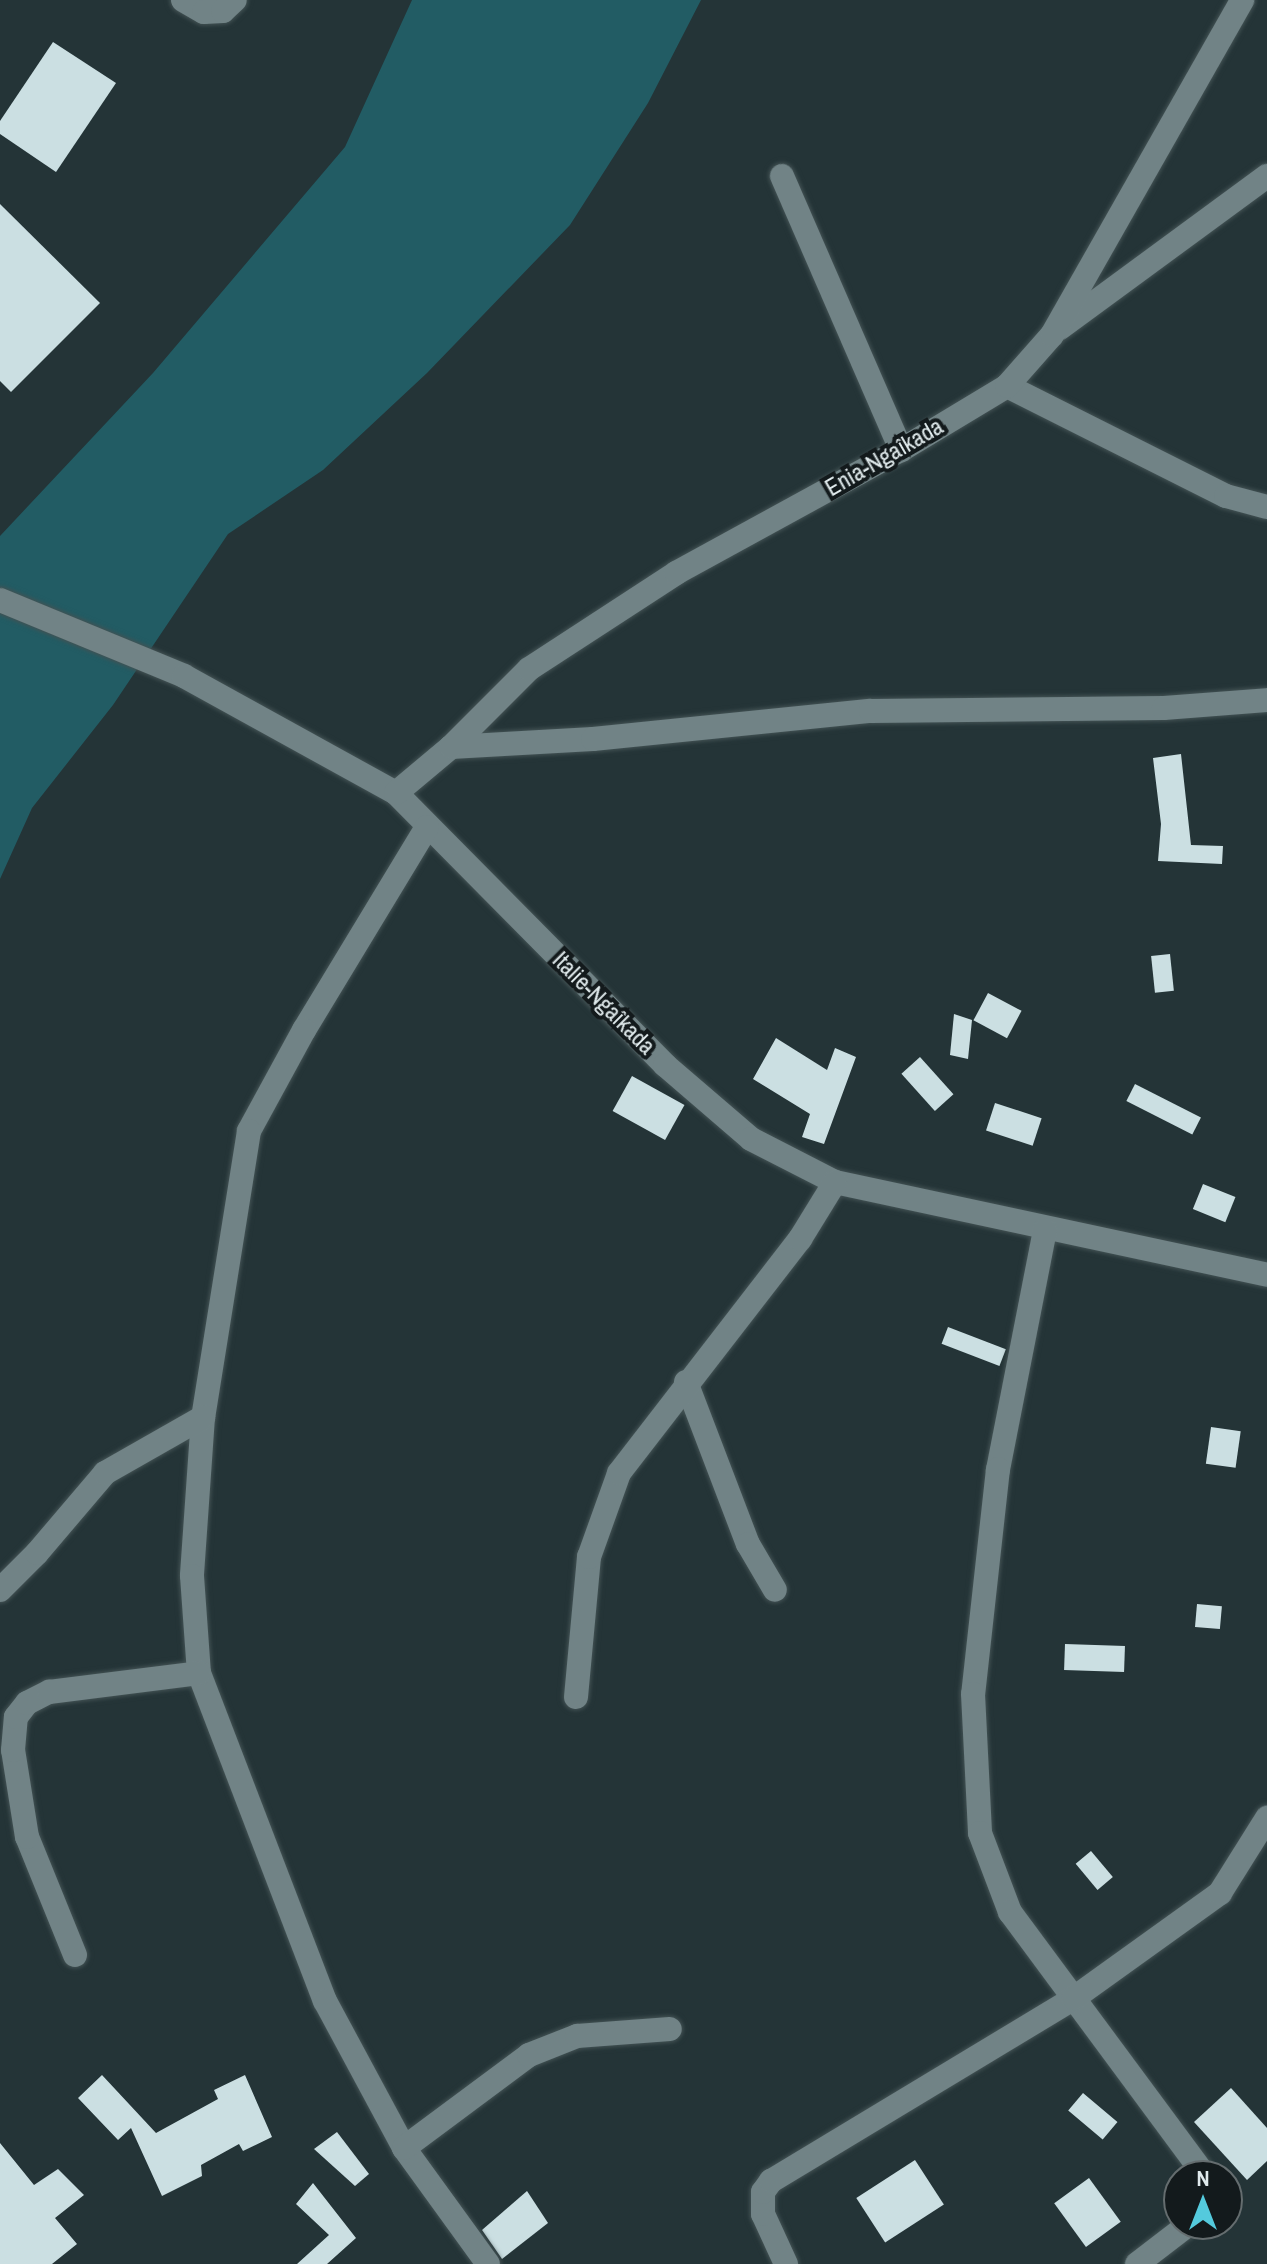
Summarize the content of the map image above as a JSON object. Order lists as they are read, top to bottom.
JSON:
{
  "streets": {
    "street": ["Enia-Ngaîkada", "Italie-Ngaîkada"]
  },
  "crossings": [
    ["Enia-Ngaîkada", "Italie-Ngaîkada"]
  ],
  "north": "top"
}
